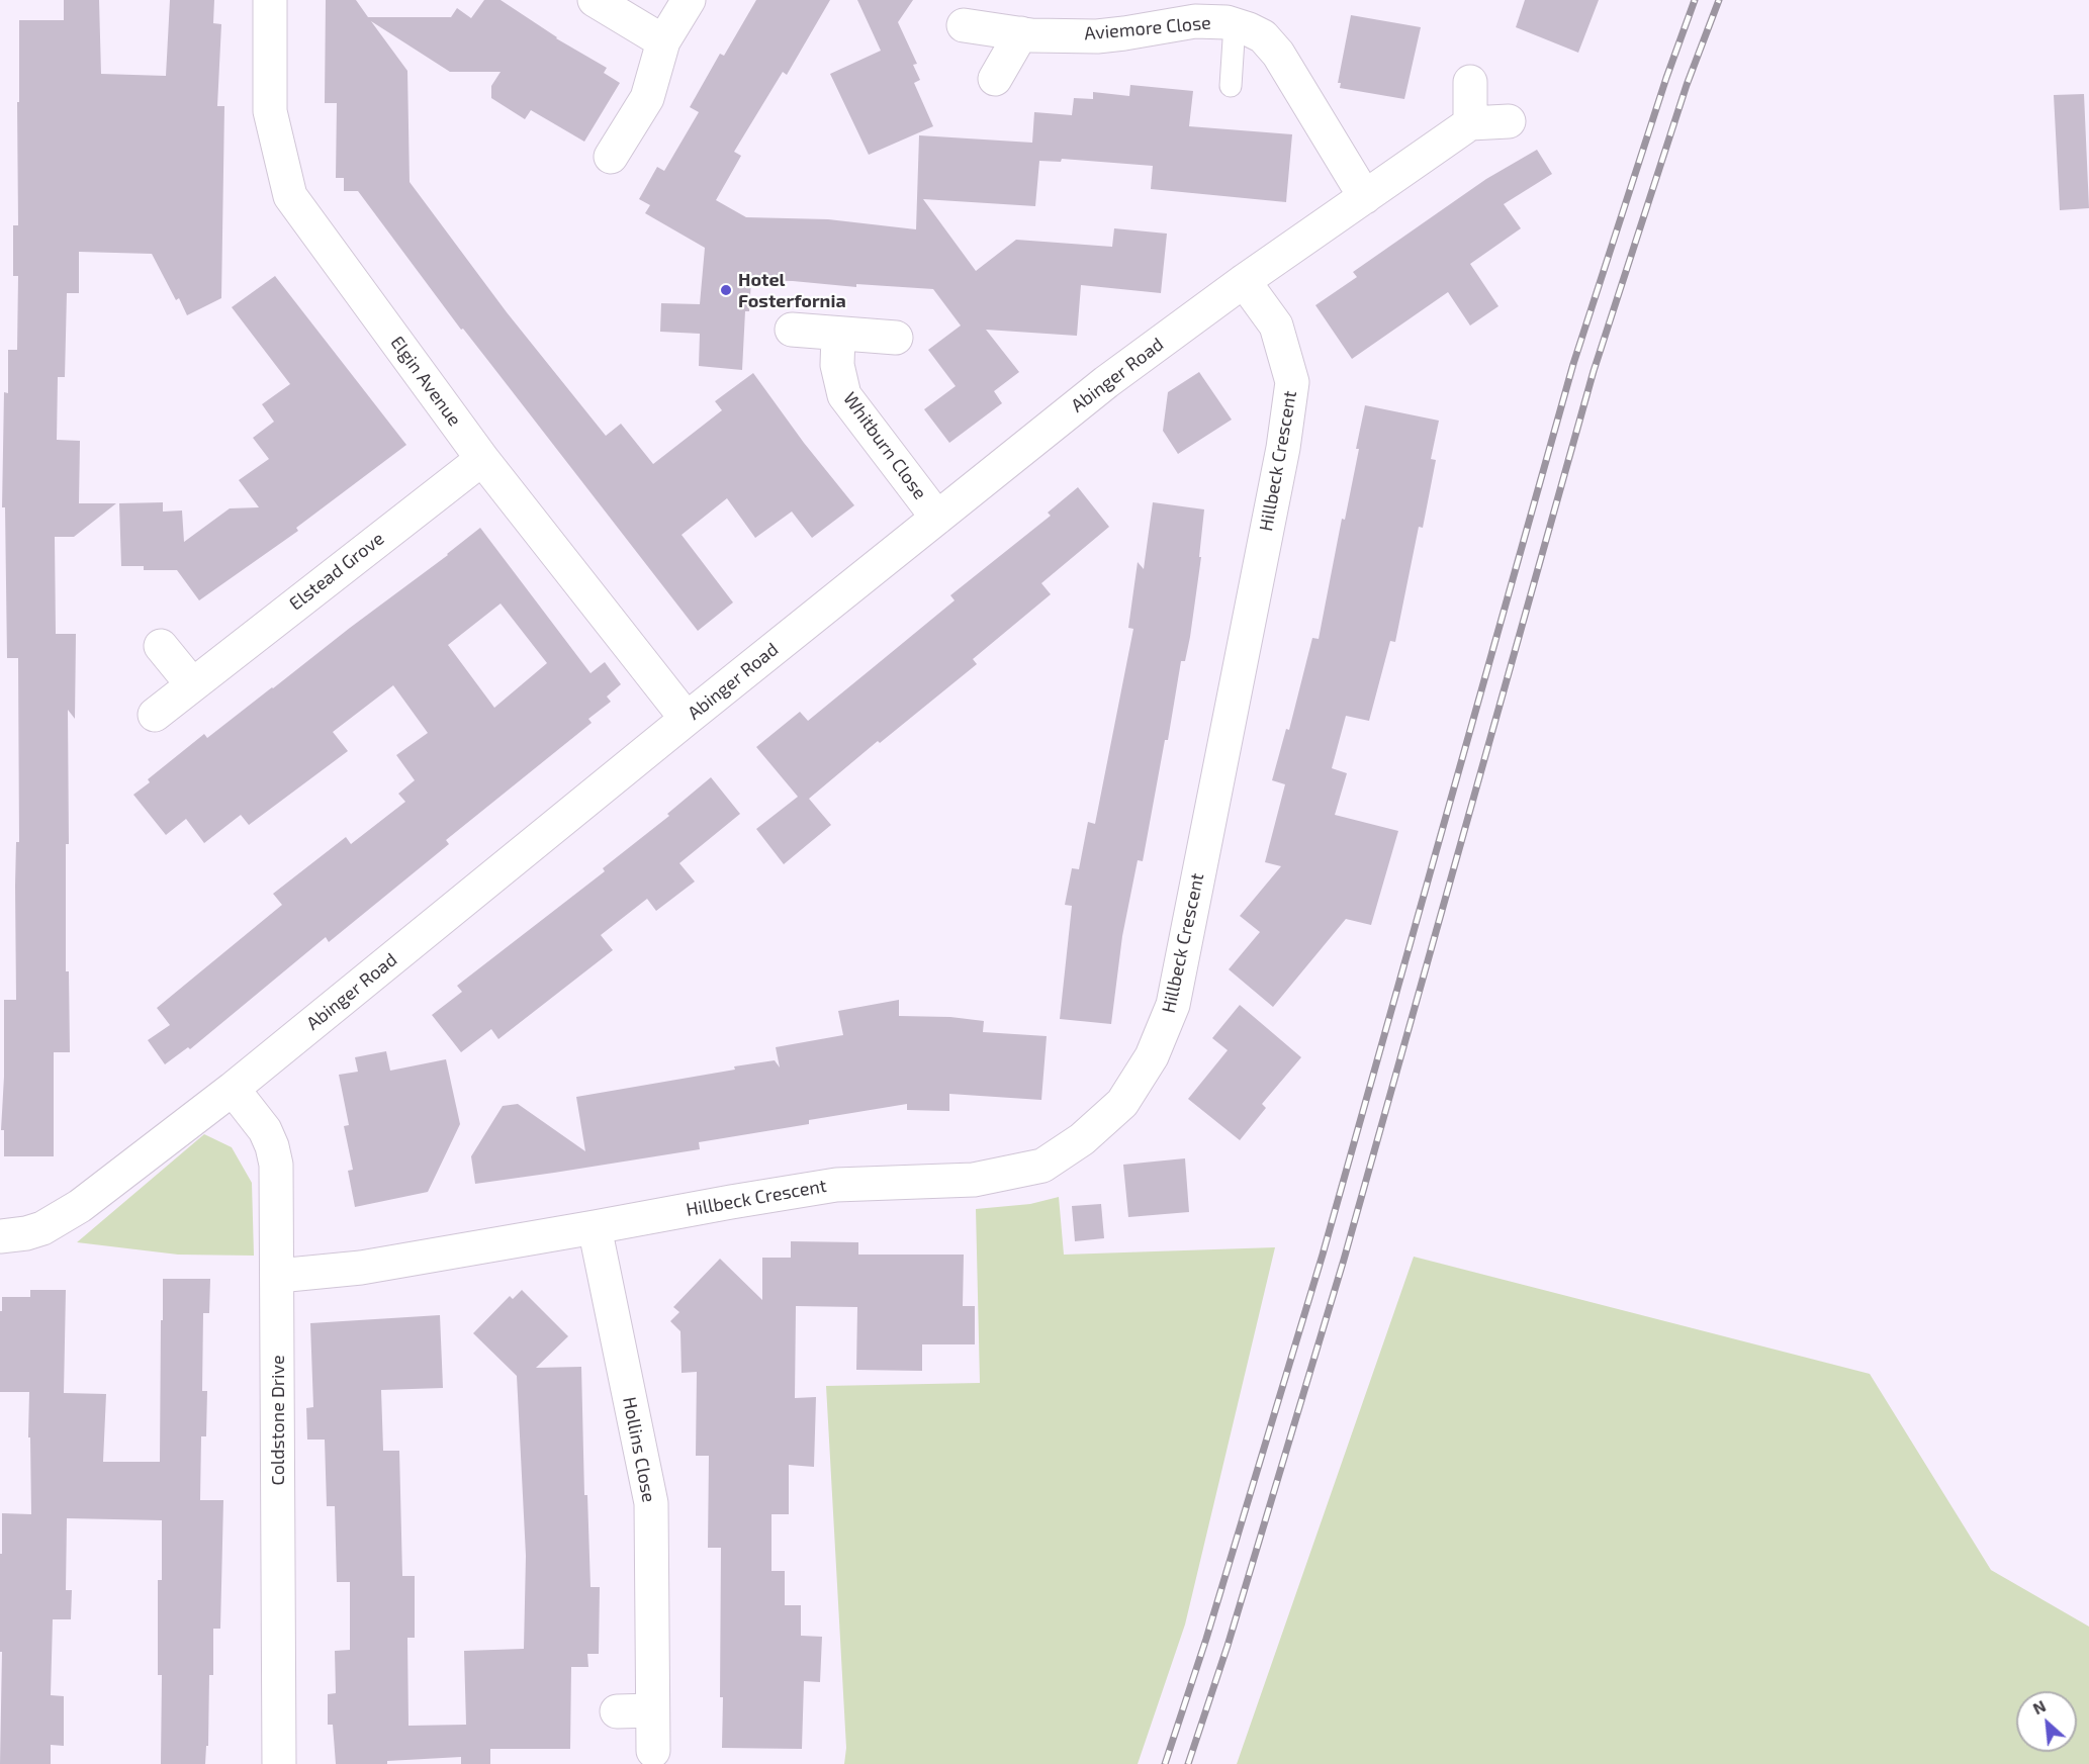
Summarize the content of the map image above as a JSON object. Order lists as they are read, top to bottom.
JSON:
{
  "streets": {
    "street": [
      "Aviemore Close",
      "Abinger Road",
      "Elgin Avenue",
      "Whitburn Close",
      "Hillbeck Crescent",
      "Elstead Grove",
      "Coldstone Drive",
      "Hollins Close"
    ]
  },
  "crossings": [
    ["Aviemore Close", "Abinger Road"],
    ["Abinger Road", "Elgin Avenue"],
    ["Abinger Road", "Whitburn Close"],
    ["Abinger Road", "Hillbeck Crescent"],
    ["Abinger Road", "Coldstone Drive"],
    ["Elgin Avenue", "Elstead Grove"],
    ["Hillbeck Crescent", "Coldstone Drive"],
    ["Hillbeck Crescent", "Hollins Close"]
  ],
  "places": ["Hotel Fosterfornia"],
  "north": "top left"
}
